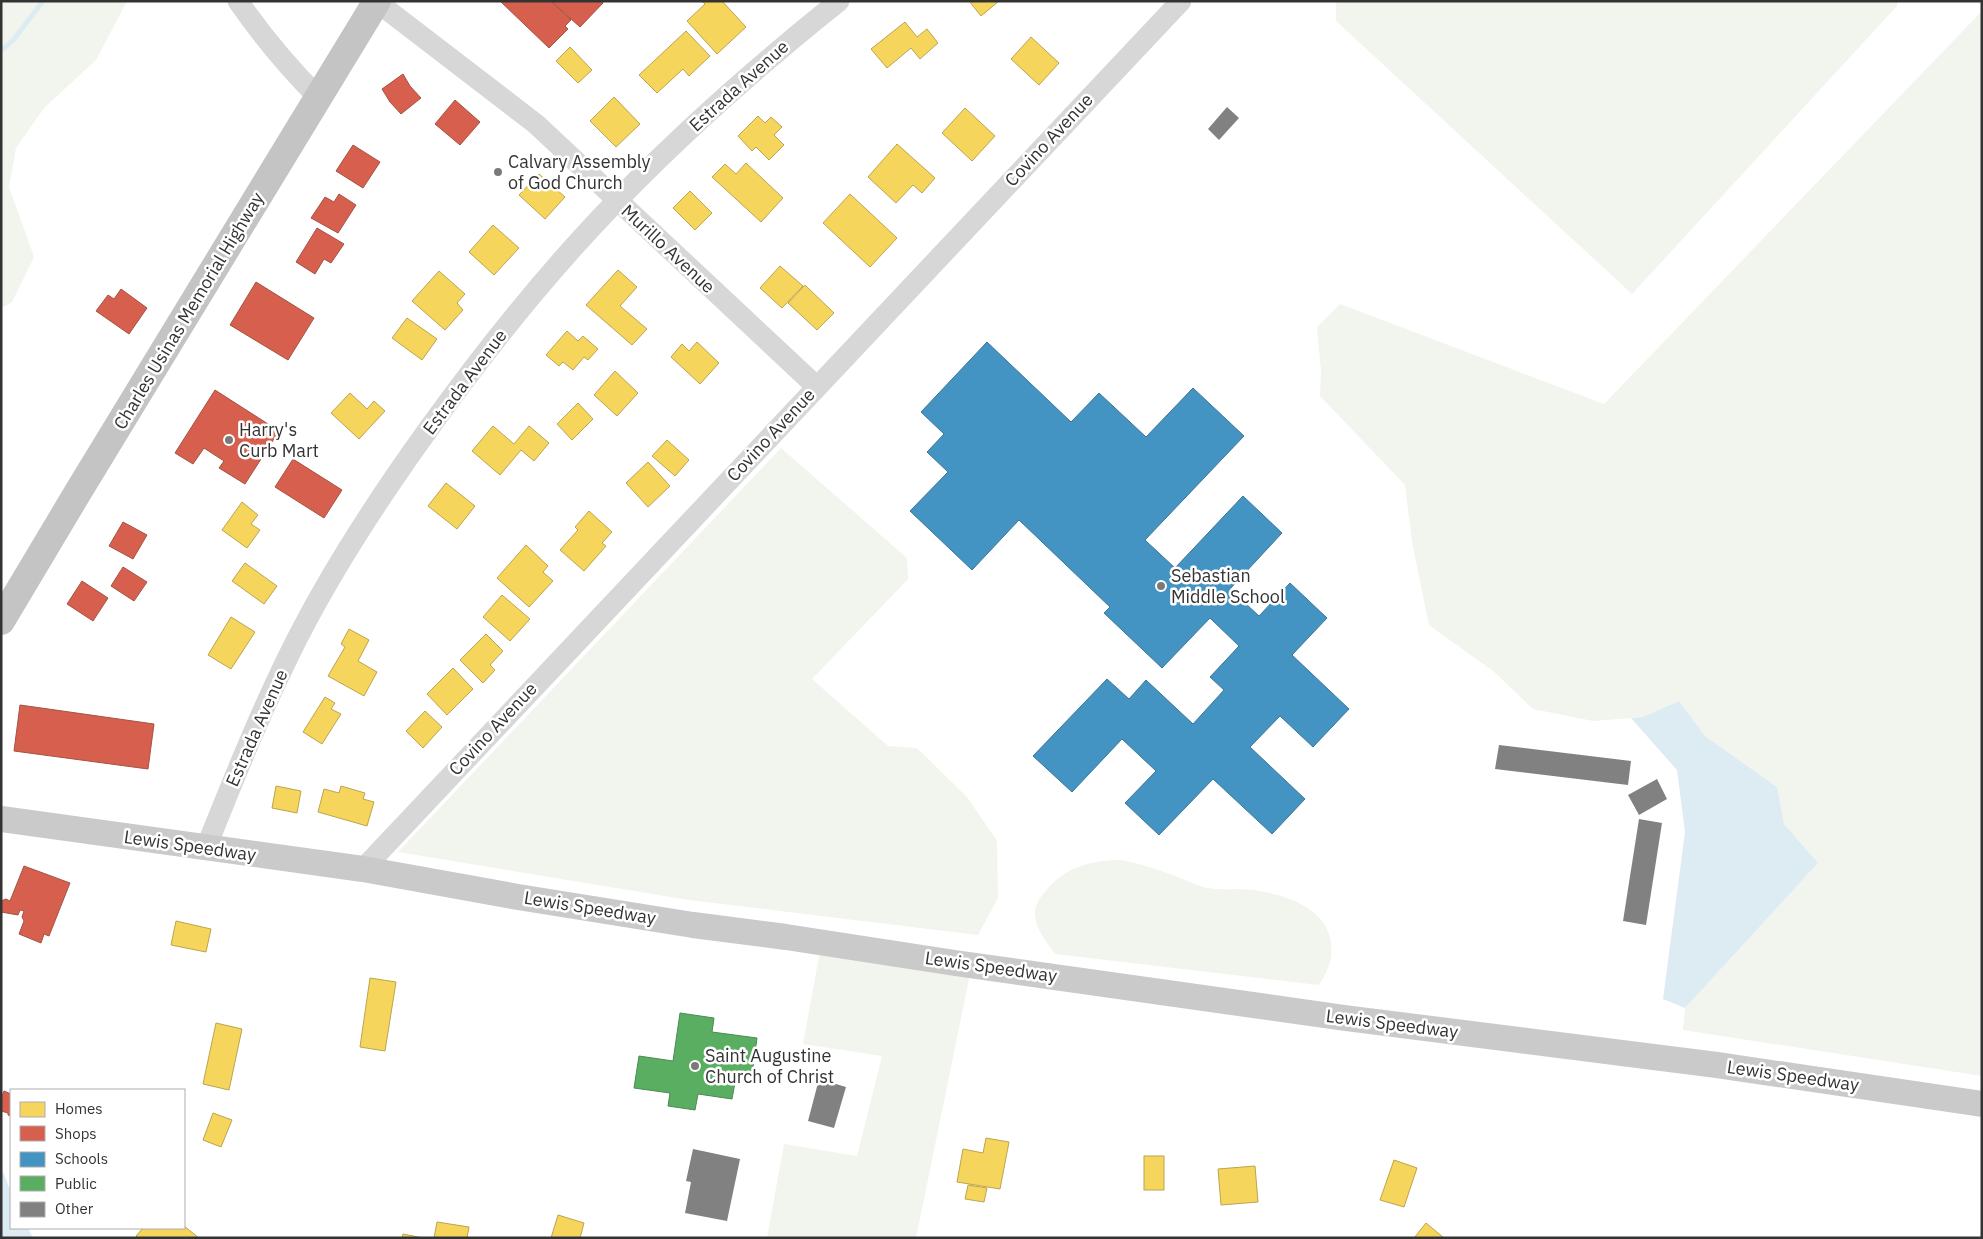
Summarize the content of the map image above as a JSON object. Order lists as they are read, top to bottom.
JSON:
{
  "streets": {
    "highway": ["Charles Usinas Memorial Highway"],
    "main road": ["Lewis Speedway"],
    "street": ["Estrada Avenue", "Covino Avenue", "Murillo Avenue"]
  },
  "crossings": [
    ["Estrada Avenue", "Murillo Avenue"],
    ["Estrada Avenue", "Lewis Speedway"],
    ["Covino Avenue", "Murillo Avenue"],
    ["Covino Avenue", "Lewis Speedway"],
    ["Murillo Avenue", "Charles Usinas Memorial Highway"]
  ],
  "places": [
    "Calvary Assembly of God Church",
    "Harry's Curb Mart",
    "Sebastian Middle School",
    "Saint Augustine Church of Christ"
  ],
  "legend": [
    "Homes",
    "Shops",
    "Schools",
    "Public",
    "Other"
  ]
}
